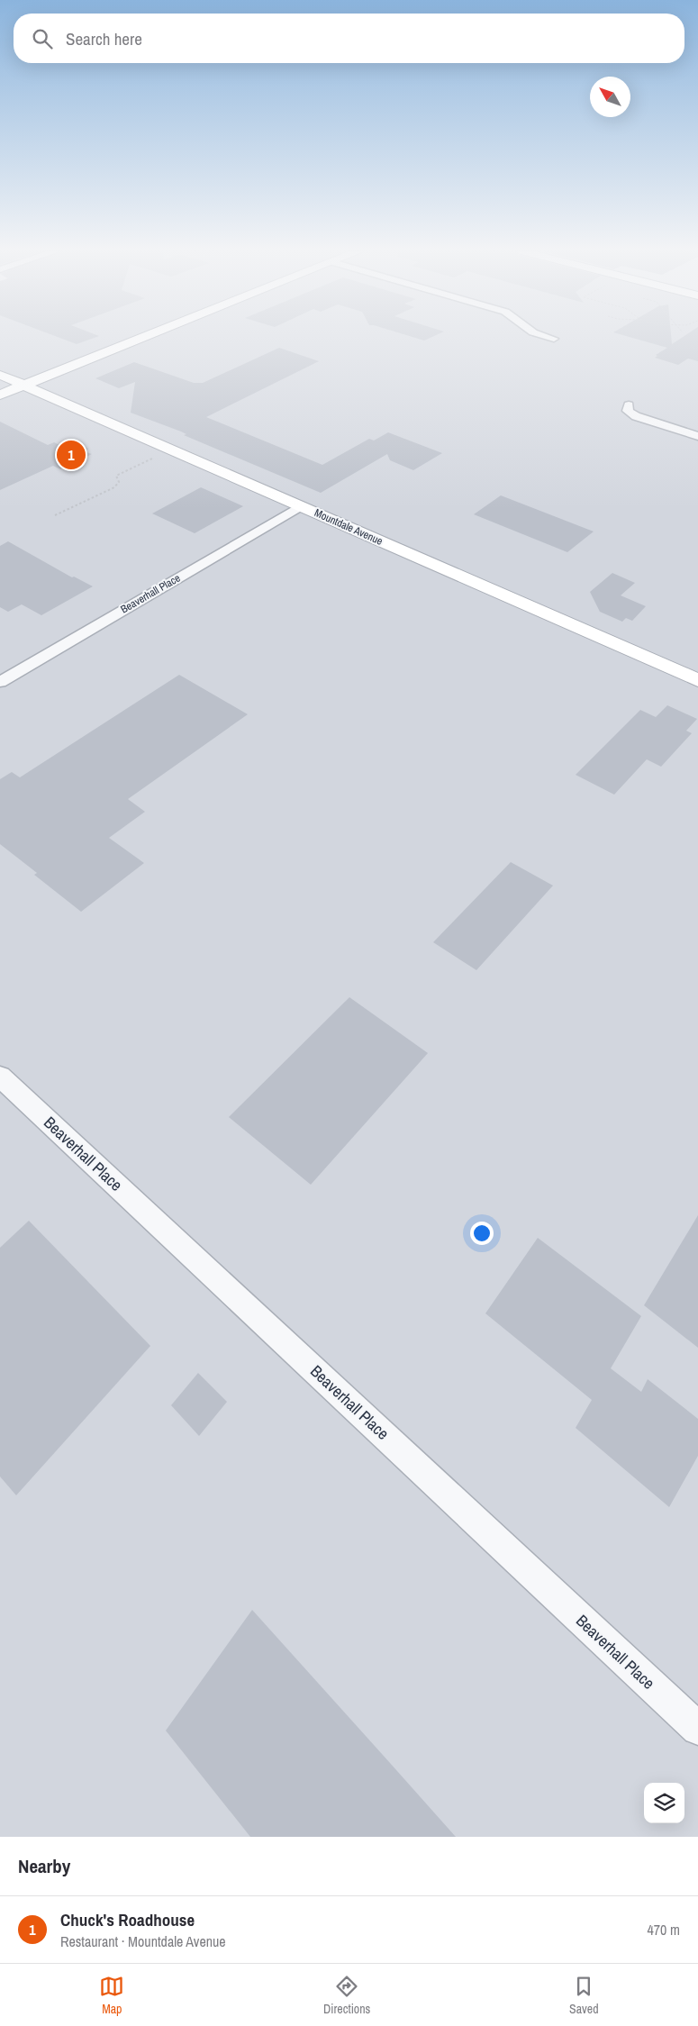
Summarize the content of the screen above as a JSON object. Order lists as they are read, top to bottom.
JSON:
{
  "streets": {
    "street": ["Mountdale Avenue", "Beaverhall Place"]
  },
  "crossings": [
    ["Mountdale Avenue", "Beaverhall Place"]
  ],
  "north": "top left",
  "page": {
    "search": "Search here",
    "pins": "1",
    "heading": "Nearby",
    "list": [
      {
        "mark": "1",
        "name": "Chuck's Roadhouse",
        "note": "Restaurant · Mountdale Avenue",
        "value": "470 m"
      }
    ],
    "nav": ["Map", "Directions", "Saved"]
  }
}
